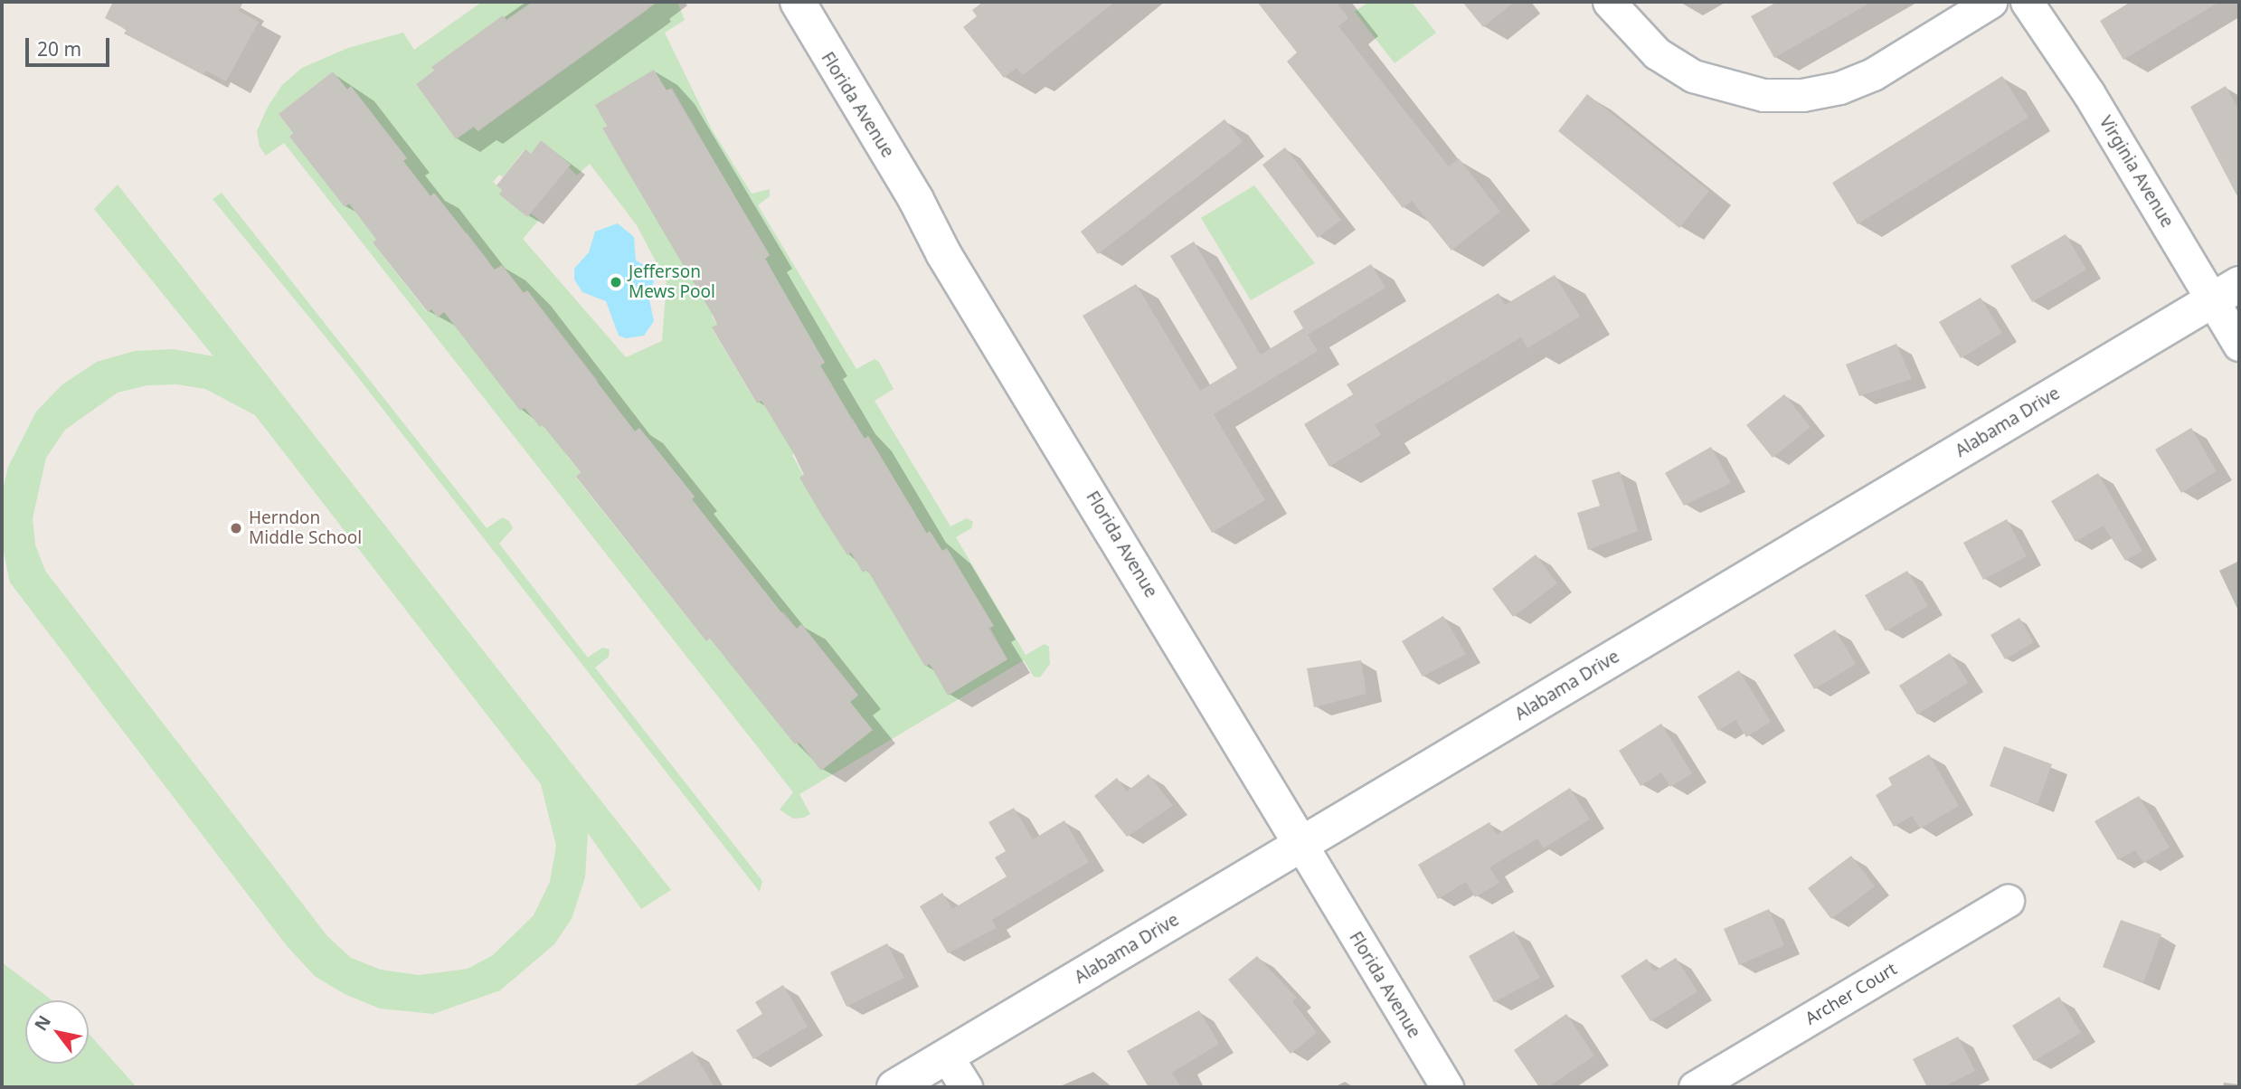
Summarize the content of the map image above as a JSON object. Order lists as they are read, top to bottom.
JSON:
{
  "streets": {
    "street": [
      "Florida Avenue",
      "Virginia Avenue",
      "Alabama Drive",
      "Archer Court"
    ]
  },
  "crossings": [
    ["Florida Avenue", "Alabama Drive"],
    ["Virginia Avenue", "Alabama Drive"]
  ],
  "places": ["Jefferson Mews Pool", "Herndon Middle School"],
  "scale_bar": "20 m",
  "north": "top left"
}
